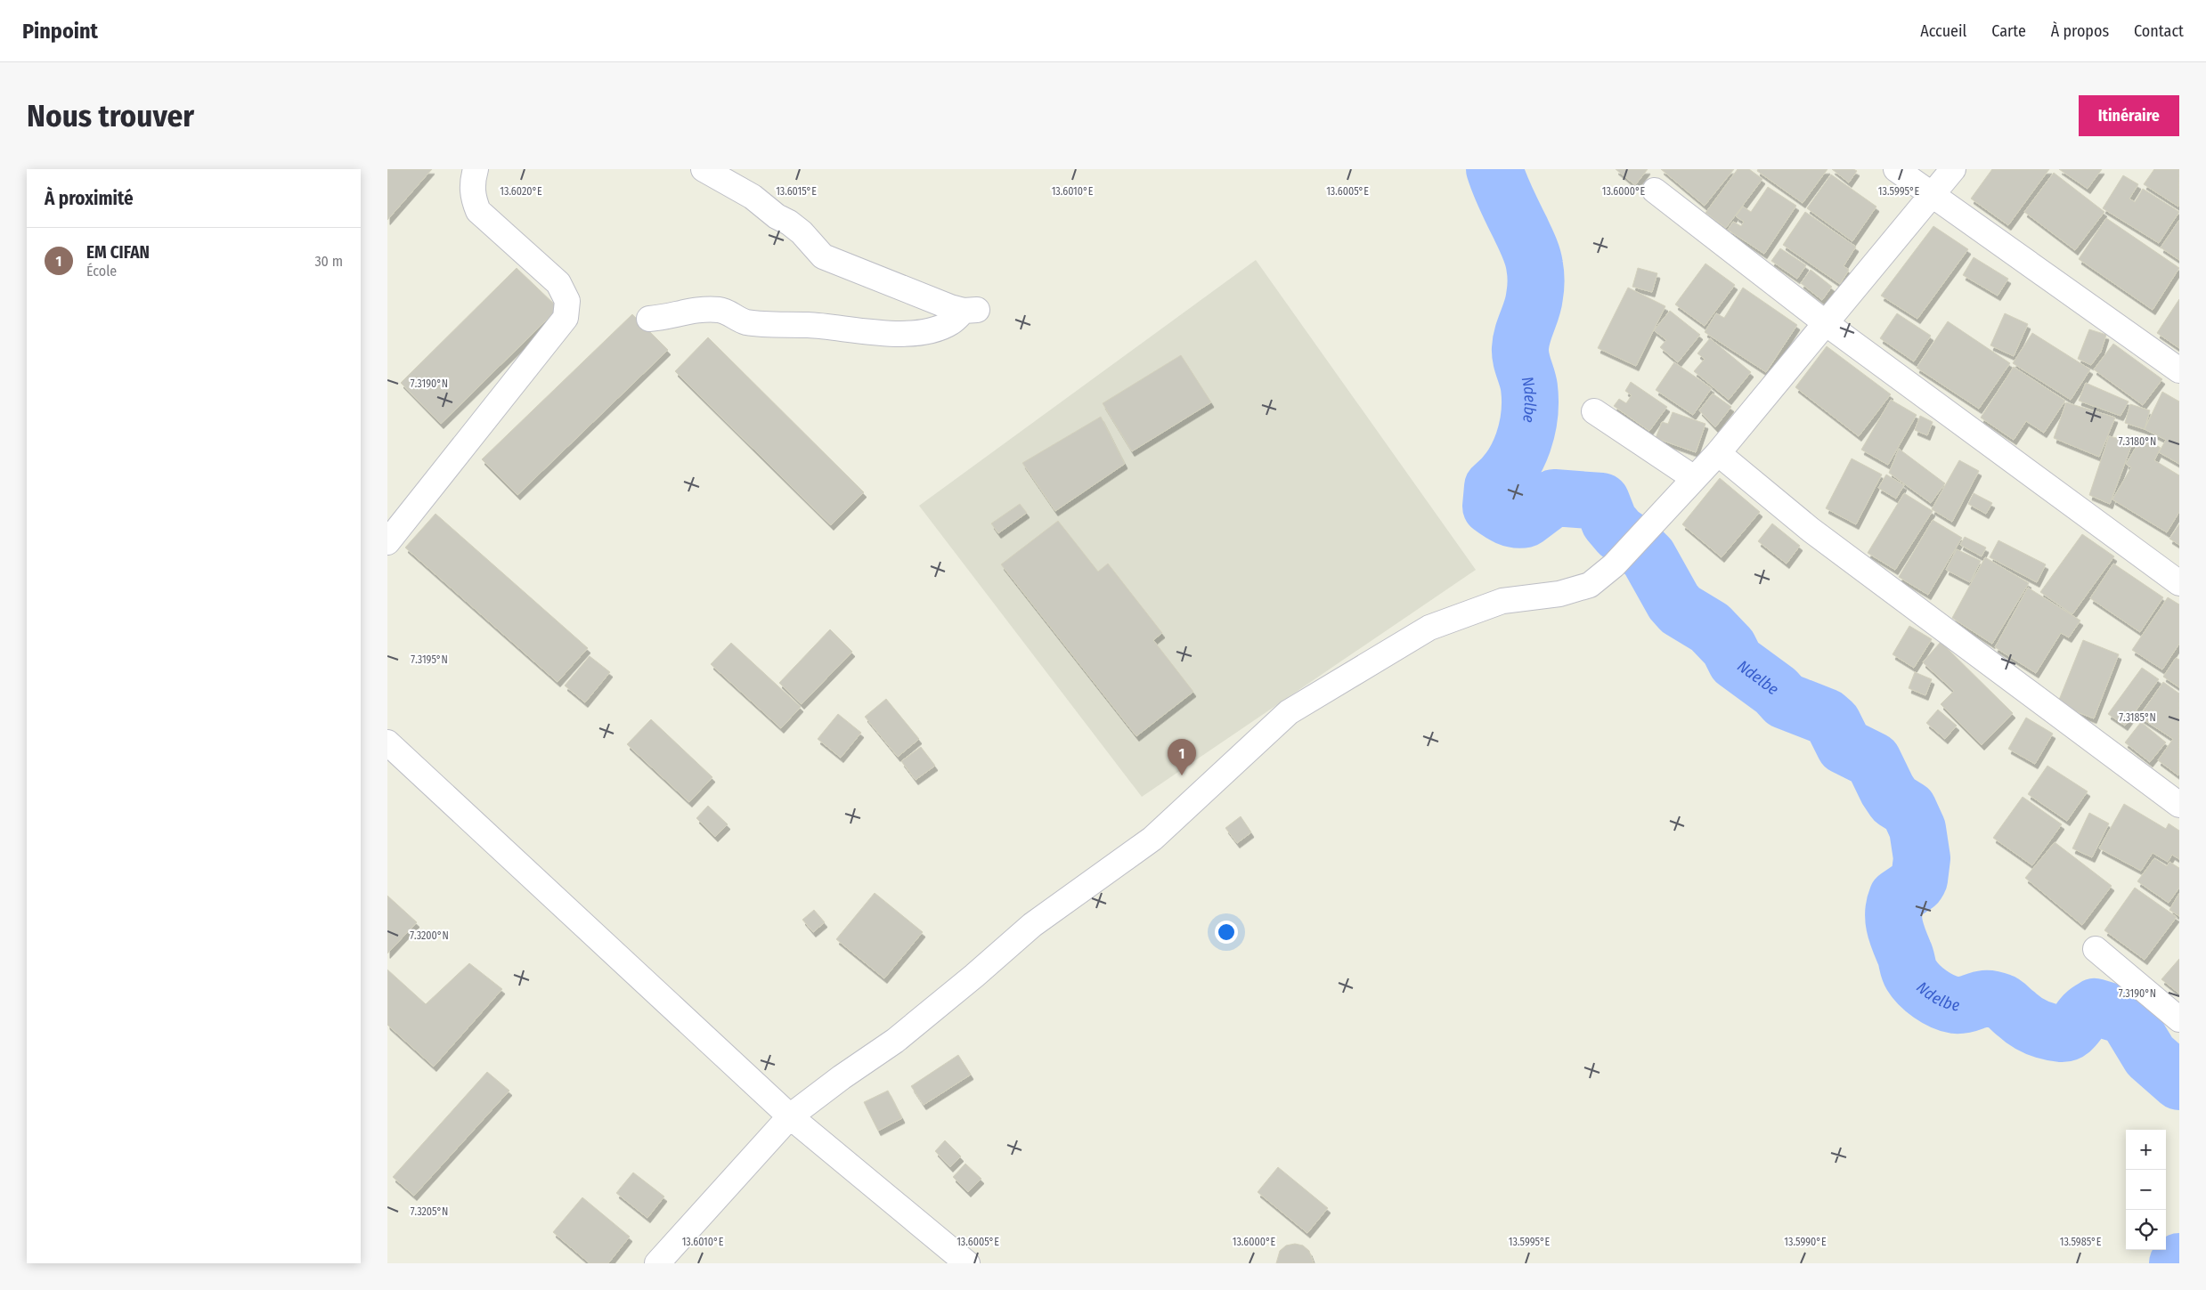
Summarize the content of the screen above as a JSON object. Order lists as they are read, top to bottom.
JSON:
{
  "water": ["Ndelbe"],
  "page": {
    "header": "Pinpoint",
    "nav": [
      "Accueil",
      "Carte",
      "À propos",
      "Contact"
    ],
    "buttons": "Itinéraire",
    "title": "Nous trouver",
    "heading": "À proximité",
    "list": [
      {
        "mark": "1",
        "name": "EM CIFAN",
        "note": "École",
        "value": "30 m"
      }
    ],
    "pins": "1",
    "map_buttons": ["+", "−"]
  },
  "coordinates": [
    "13.6015°E",
    "13.6010°E",
    "13.6005°E",
    "13.6000°E",
    "13.5995°E",
    "13.6020°E",
    "7.3190°N",
    "7.3180°N",
    "7.3195°N",
    "7.3185°N",
    "7.3200°N",
    "7.3205°N",
    "13.5990°E",
    "13.5985°E"
  ]
}
